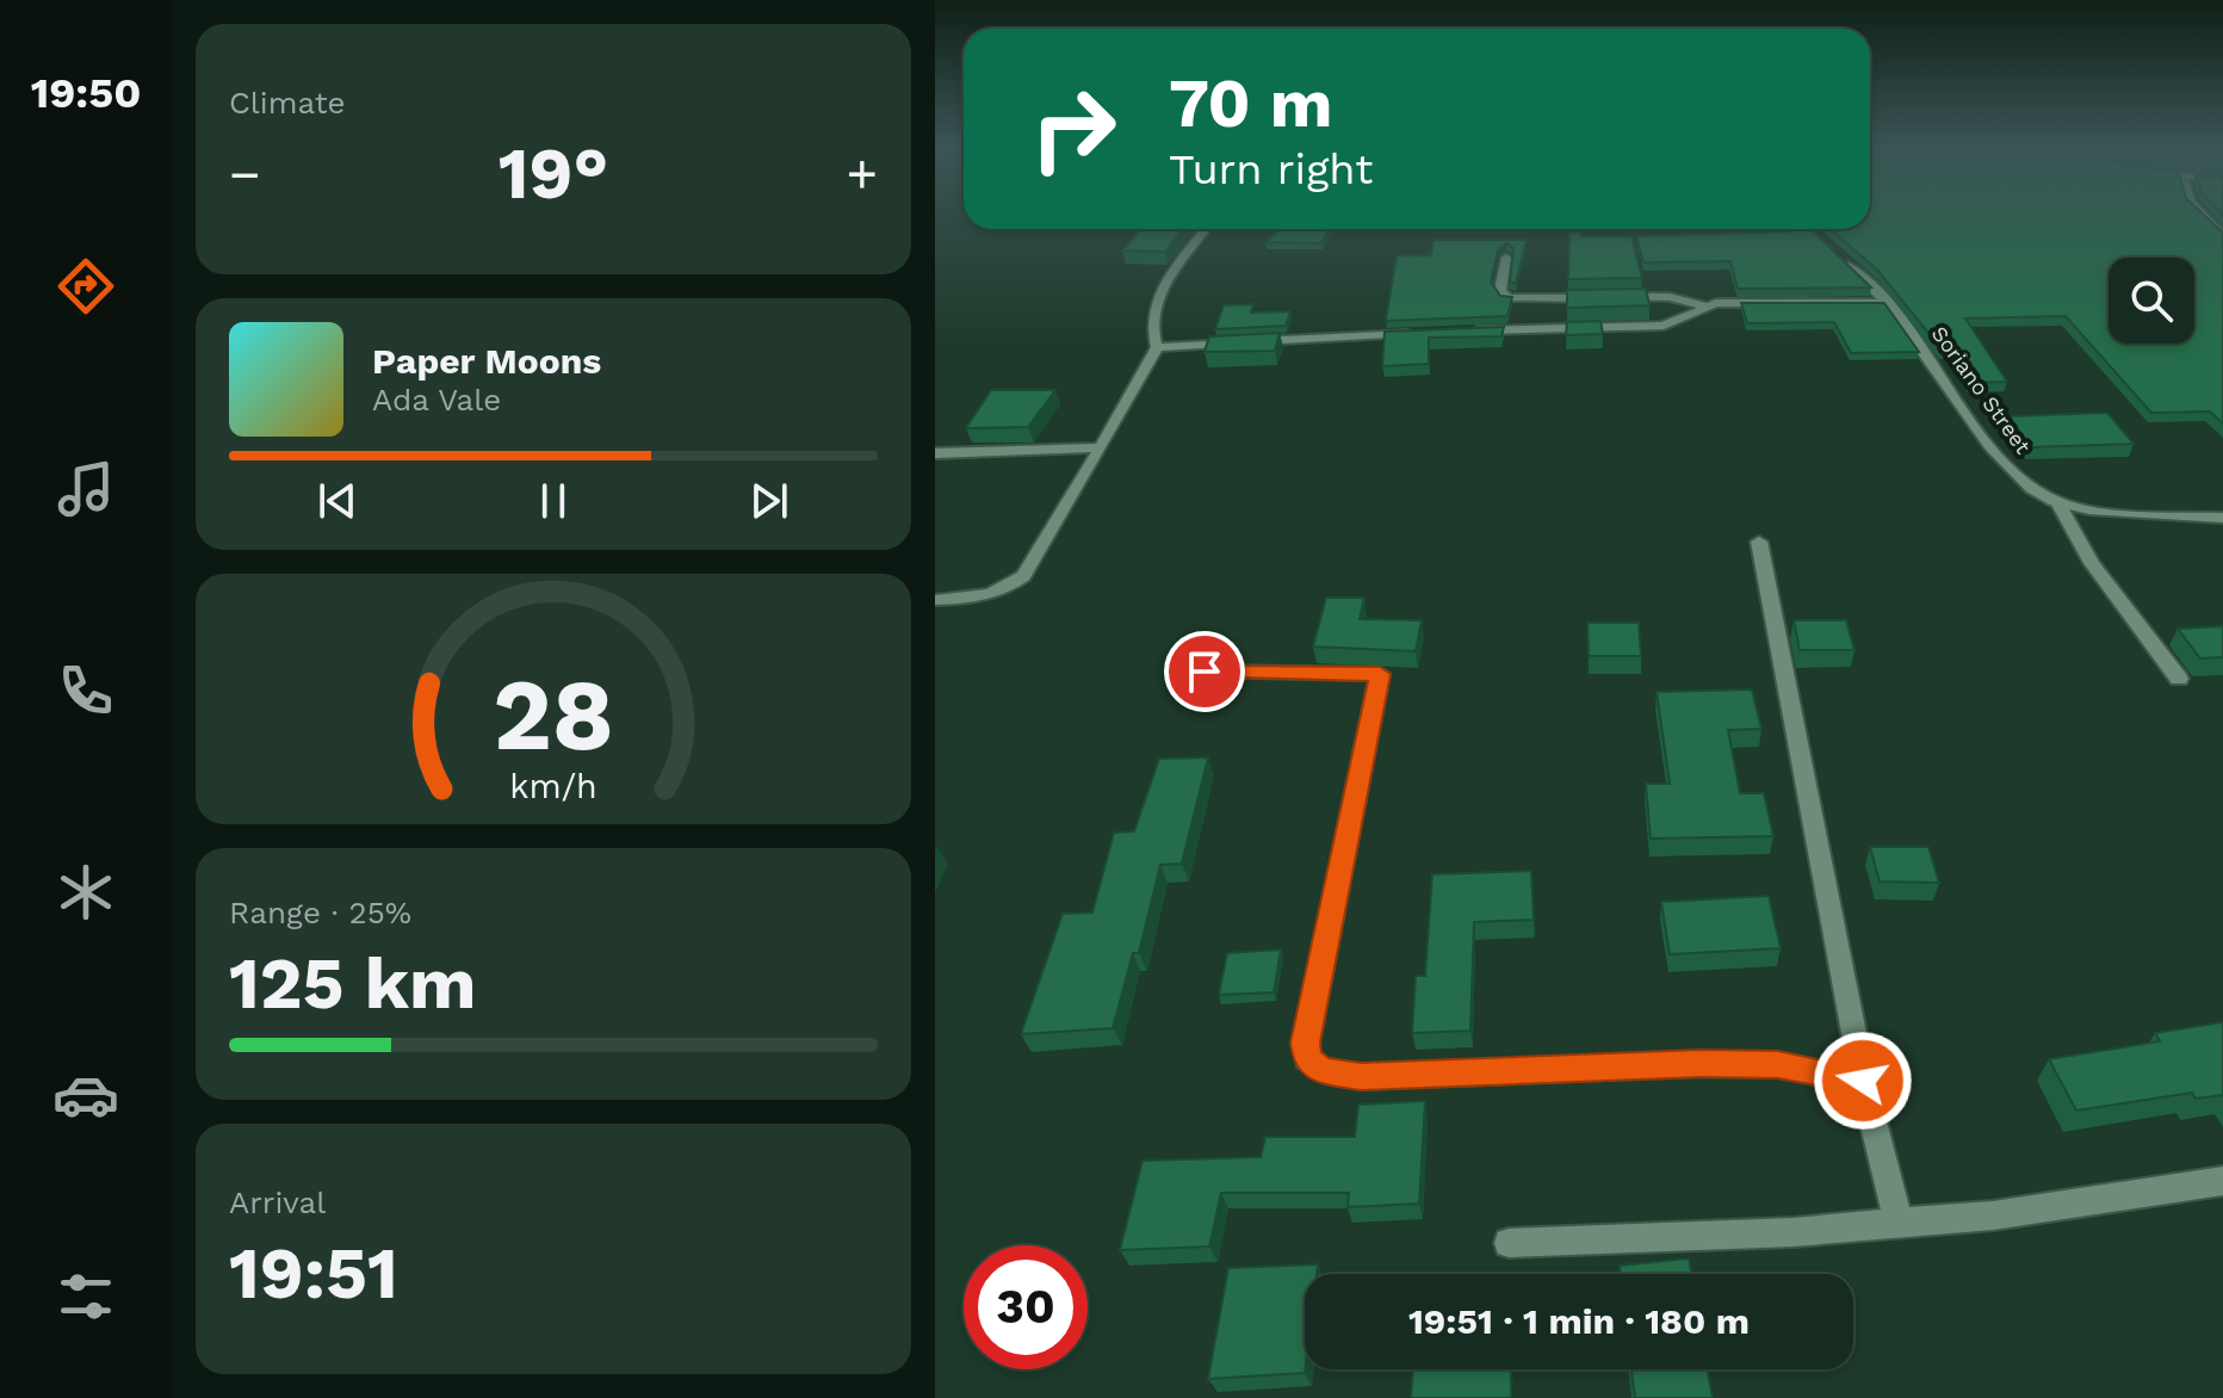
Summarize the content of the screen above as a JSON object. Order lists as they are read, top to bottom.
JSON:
{
  "streets": {
    "street": ["Soriano Street"]
  },
  "page": {
    "tabs": "19:50",
    "tile": [
      "Climate",
      ["Range · 25%", "125 km"],
      ["Arrival", "19:51"]
    ],
    "turn": ["70 m", "Turn right"],
    "heat": ["−", "19°", "+"],
    "song": ["Paper Moons", "Ada Vale"],
    "limit": "30",
    "trip": "19:51 · 1 min · 180 m",
    "gauge": ["28", "km/h"]
  }
}
